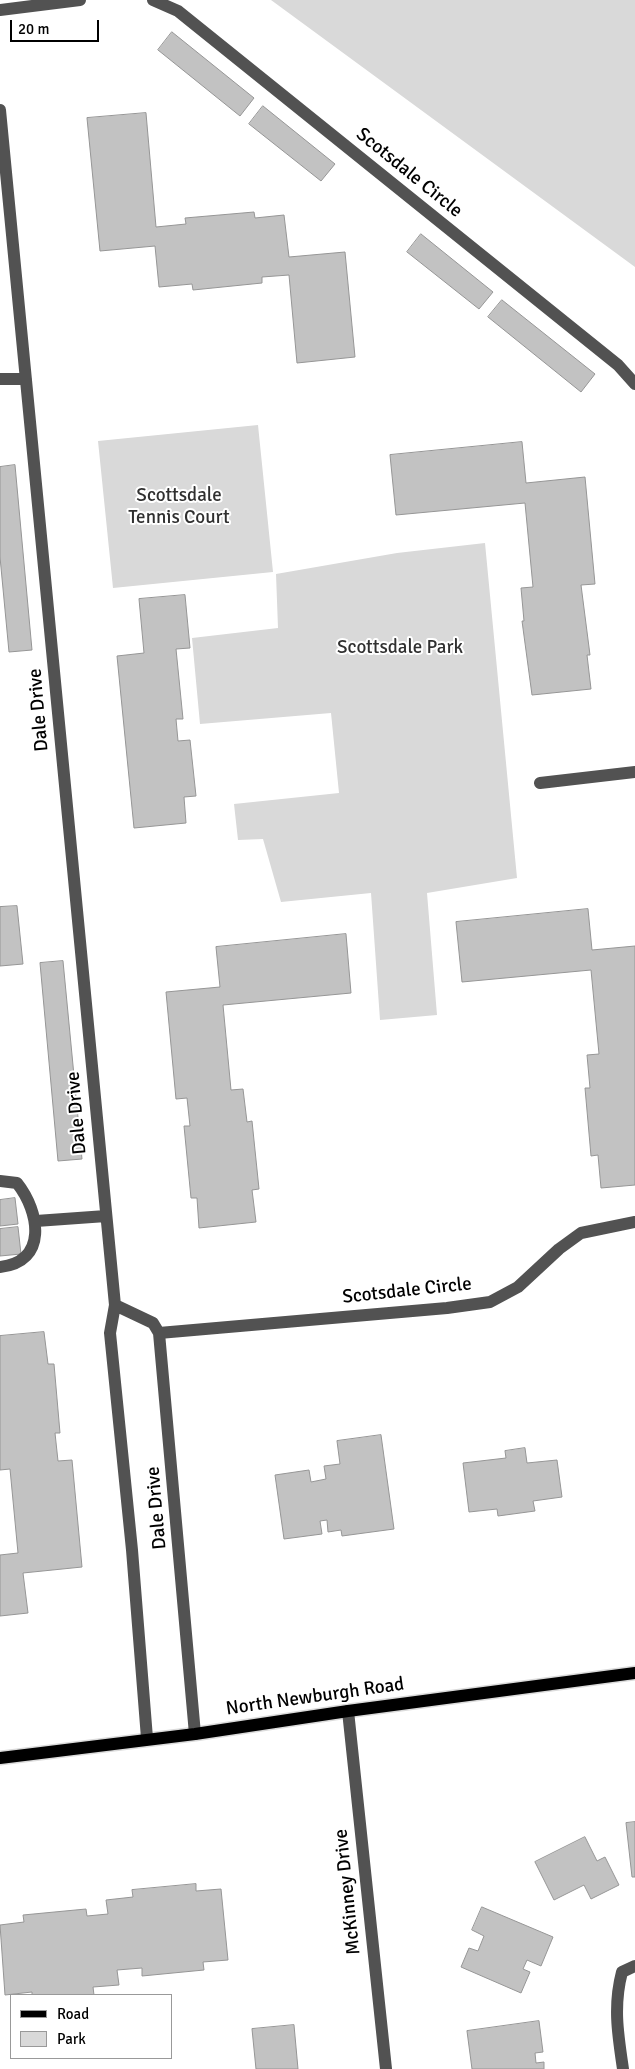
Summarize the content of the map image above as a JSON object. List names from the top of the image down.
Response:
{
  "streets": {
    "main road": ["North Newburgh Road"],
    "street": ["Scotsdale Circle", "Dale Drive", "McKinney Drive"]
  },
  "crossings": [
    ["Scotsdale Circle", "Dale Drive"],
    ["Dale Drive", "North Newburgh Road"],
    ["North Newburgh Road", "McKinney Drive"]
  ],
  "parks": ["Scottsdale Tennis Court", "Scottsdale Park"],
  "legend": ["Road", "Park"],
  "scale_bar": "20 m"
}
